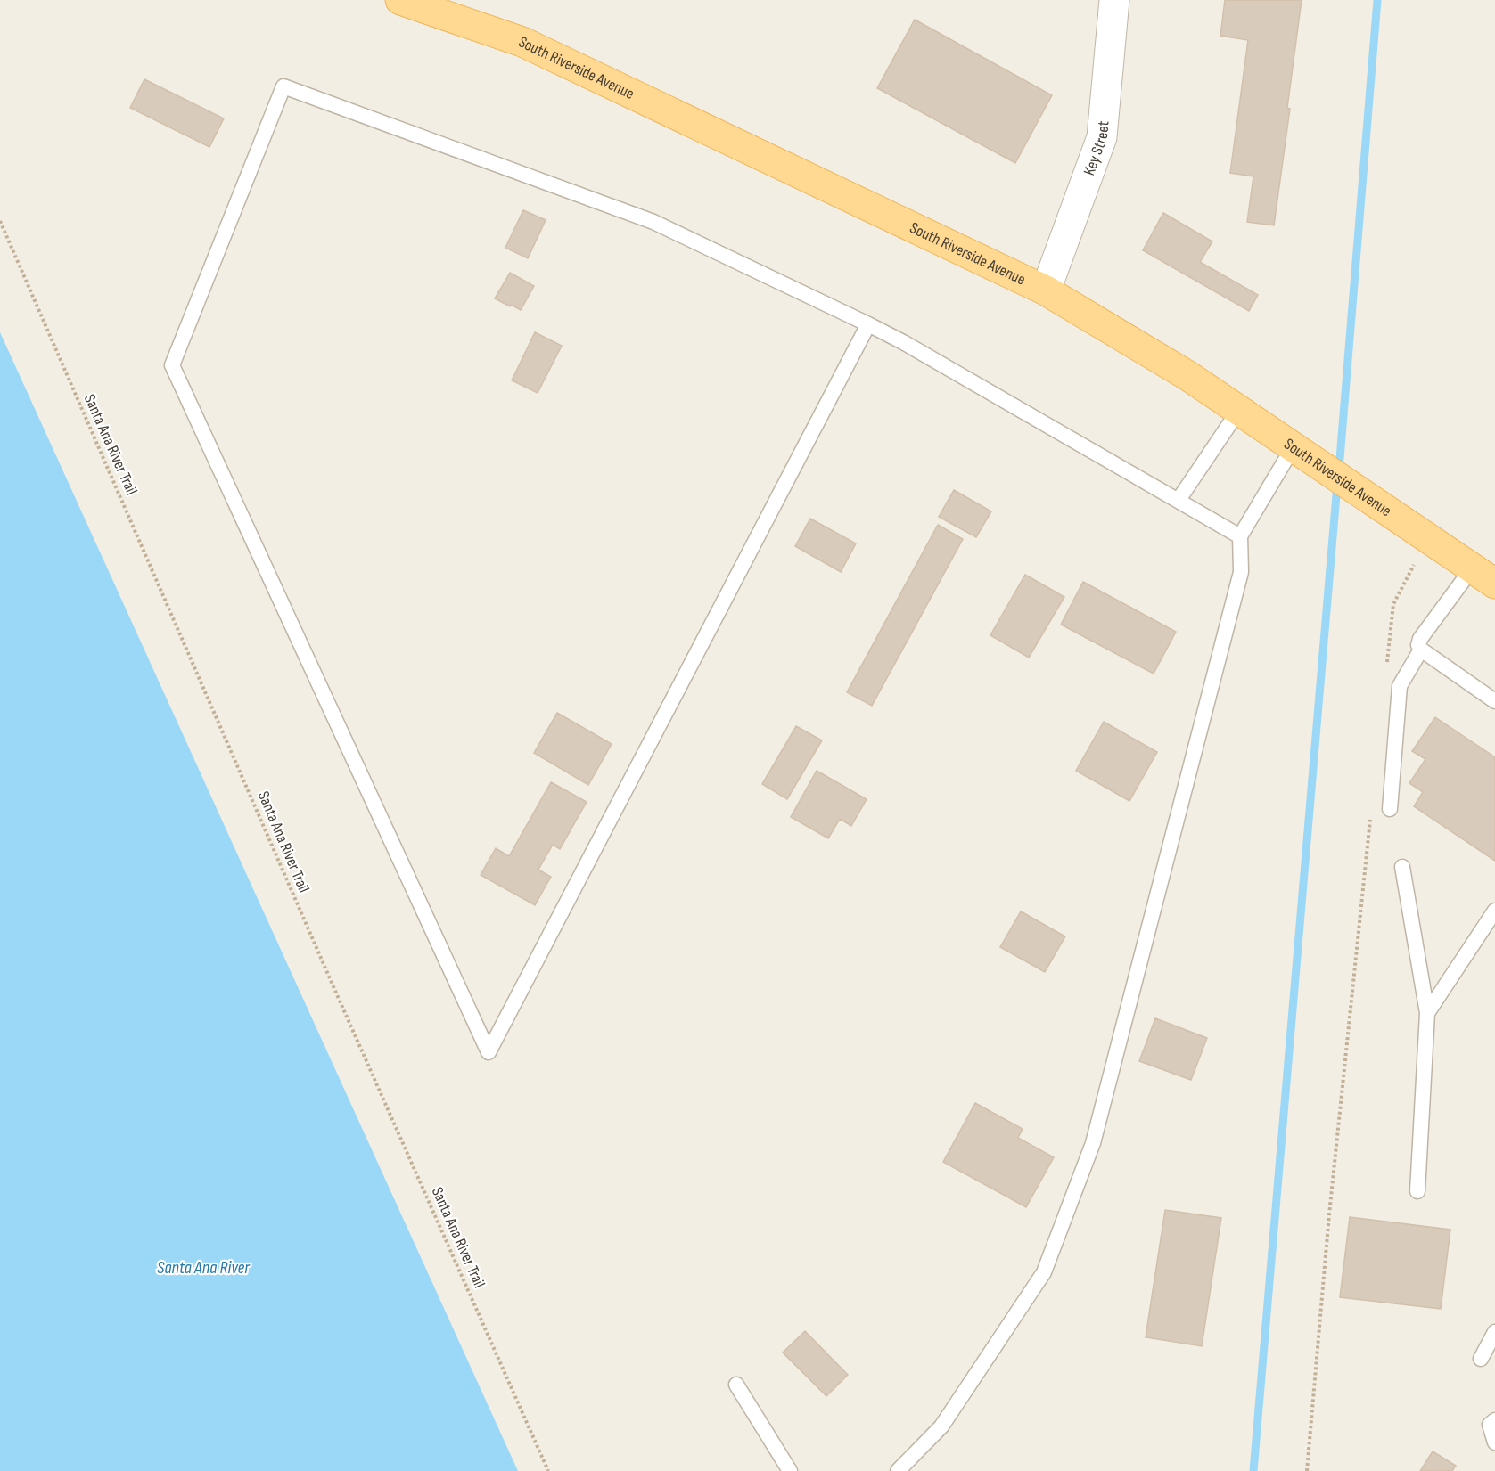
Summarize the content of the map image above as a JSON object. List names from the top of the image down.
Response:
{
  "streets": {
    "main road": ["South Riverside Avenue"],
    "street": ["Key Street"],
    "path": ["Santa Ana River Trail"]
  },
  "crossings": [
    ["South Riverside Avenue", "Key Street"]
  ],
  "water": ["Santa Ana River"]
}
